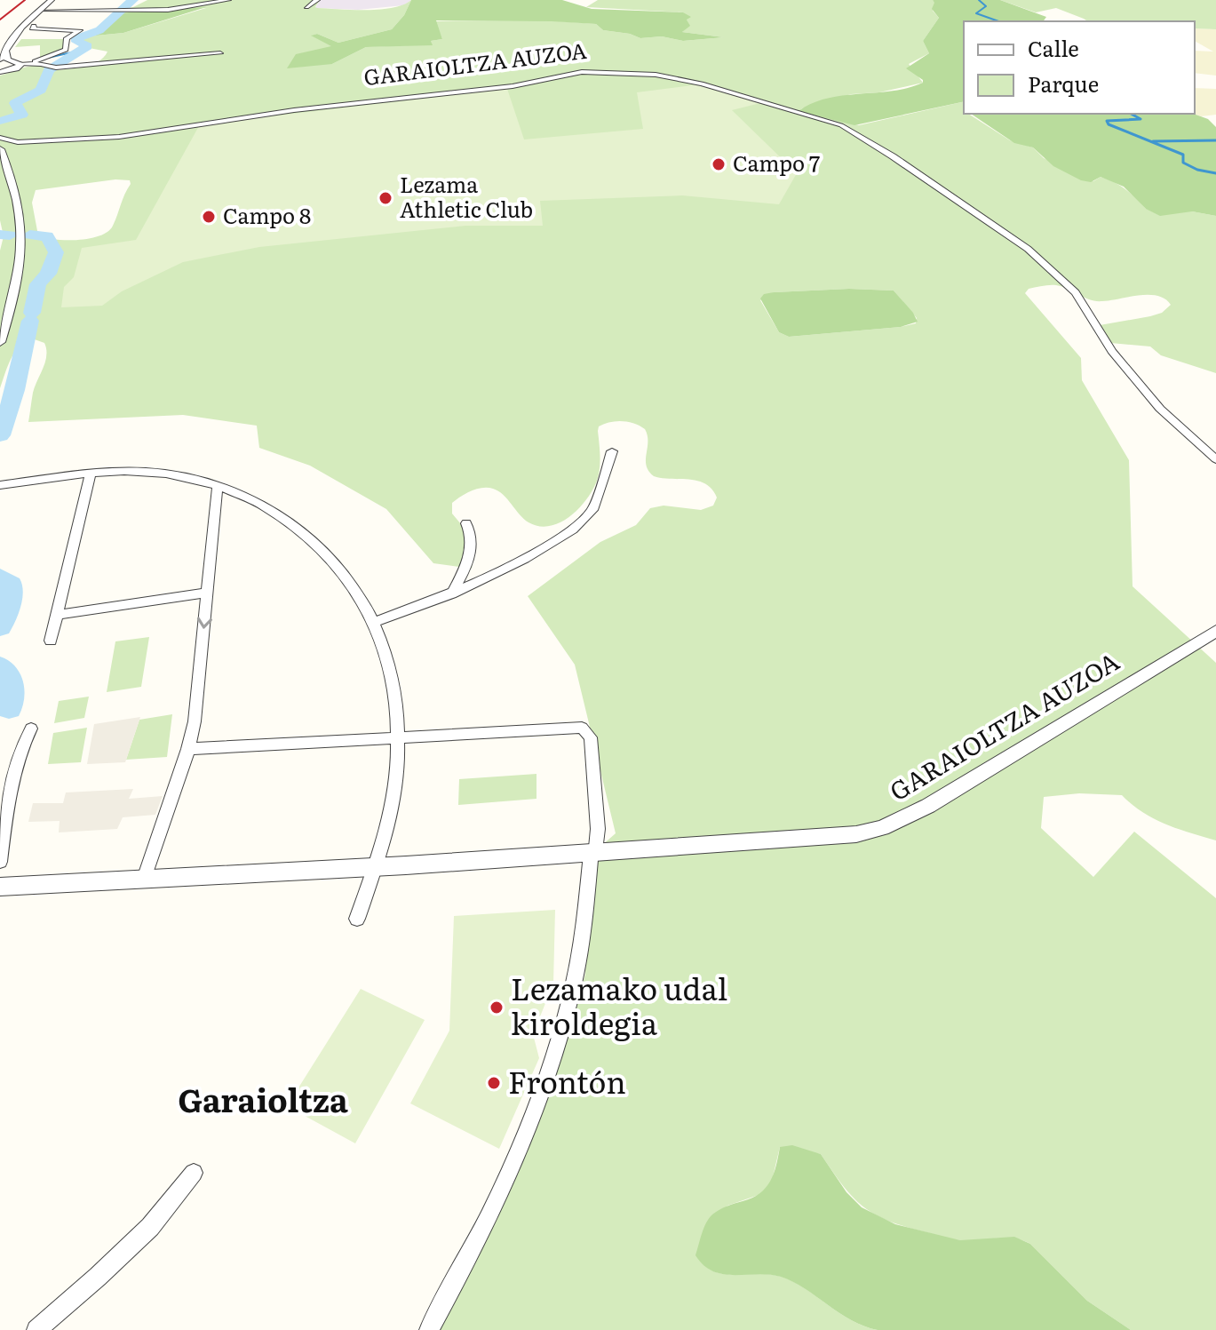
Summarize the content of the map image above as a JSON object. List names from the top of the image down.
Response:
{
  "streets": {
    "street": ["GARAIOLTZA AUZOA"]
  },
  "districts": ["Garaioltza"],
  "places": [
    "Campo 7",
    "Lezama Athletic Club",
    "Campo 8",
    "Lezamako udal kiroldegia",
    "Frontón"
  ],
  "legend": ["Calle", "Parque"]
}
